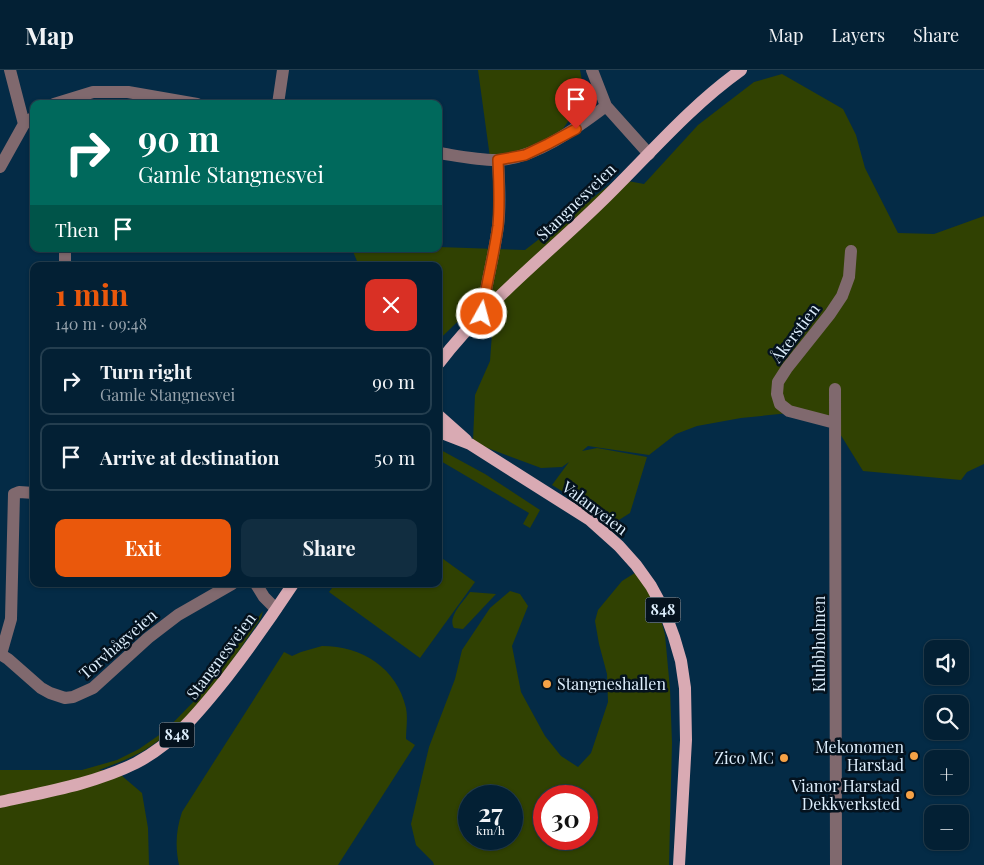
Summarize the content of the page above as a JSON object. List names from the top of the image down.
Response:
{
  "streets": {
    "main road": ["Stangnesveien", "Valanveien", "848"],
    "street": ["Åkerstien", "Torvhågveien", "Klubbholmen"]
  },
  "crossings": [
    ["Åkerstien", "Klubbholmen"]
  ],
  "places": [
    "Stangneshallen",
    "Mekonomen Harstad",
    "Zico MC",
    "Vianor Harstad Dekkverksted"
  ],
  "page": {
    "header": "Map",
    "nav": ["Map", "Layers", "Share"],
    "turn": ["90 m", "Gamle Stangnesvei"],
    "then": "Then",
    "heading": ["1 min", "140 m · 09:48"],
    "list": [
      {
        "name": "Turn right",
        "note": "Gamle Stangnesvei",
        "value": "90 m"
      },
      {
        "name": "Arrive at destination",
        "value": "50 m"
      }
    ],
    "buttons": ["Exit", "Share"],
    "map_buttons": ["+", "−"],
    "speed": "27 km/h",
    "limit": "30"
  }
}
